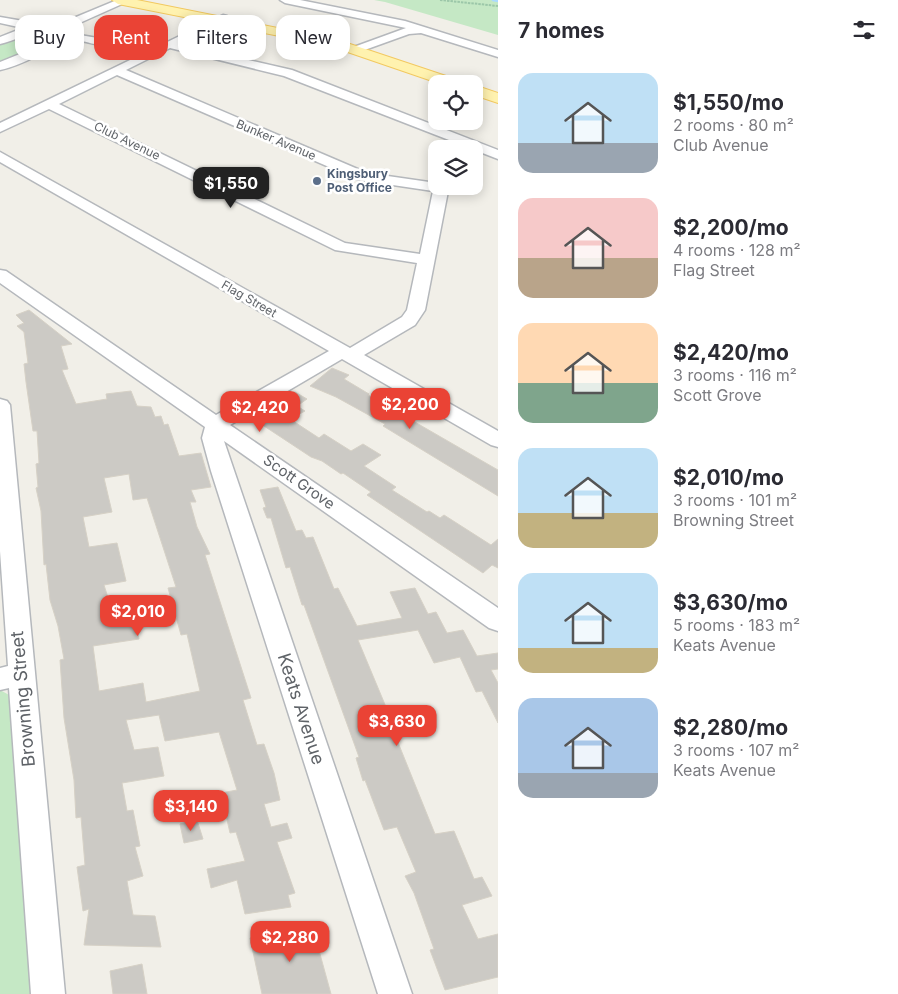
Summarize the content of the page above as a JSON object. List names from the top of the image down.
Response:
{
  "streets": {
    "street": [
      "Bunker Avenue",
      "Club Avenue",
      "Flag Street",
      "Scott Grove",
      "Browning Street",
      "Keats Avenue"
    ]
  },
  "crossings": [
    ["Scott Grove", "Keats Avenue"]
  ],
  "places": ["Kingsbury Post Office"],
  "page": {
    "heading": "7 homes",
    "chip": [
      "Buy",
      "Rent",
      "Filters",
      "New"
    ],
    "list": [
      {
        "name": "$1,550/mo",
        "note": "2 rooms · 80 m² · Club Avenue"
      },
      {
        "name": "$2,200/mo",
        "note": "4 rooms · 128 m² · Flag Street"
      },
      {
        "name": "$2,420/mo",
        "note": "3 rooms · 116 m² · Scott Grove"
      },
      {
        "name": "$2,010/mo",
        "note": "3 rooms · 101 m² · Browning Street"
      },
      {
        "name": "$3,630/mo",
        "note": "5 rooms · 183 m² · Keats Avenue"
      },
      {
        "name": "$2,280/mo",
        "note": "3 rooms · 107 m² · Keats Avenue"
      }
    ],
    "price": [
      "$1,550",
      "$2,200",
      "$2,420",
      "$2,010",
      "$3,630",
      "$3,140",
      "$2,280"
    ]
  }
}
